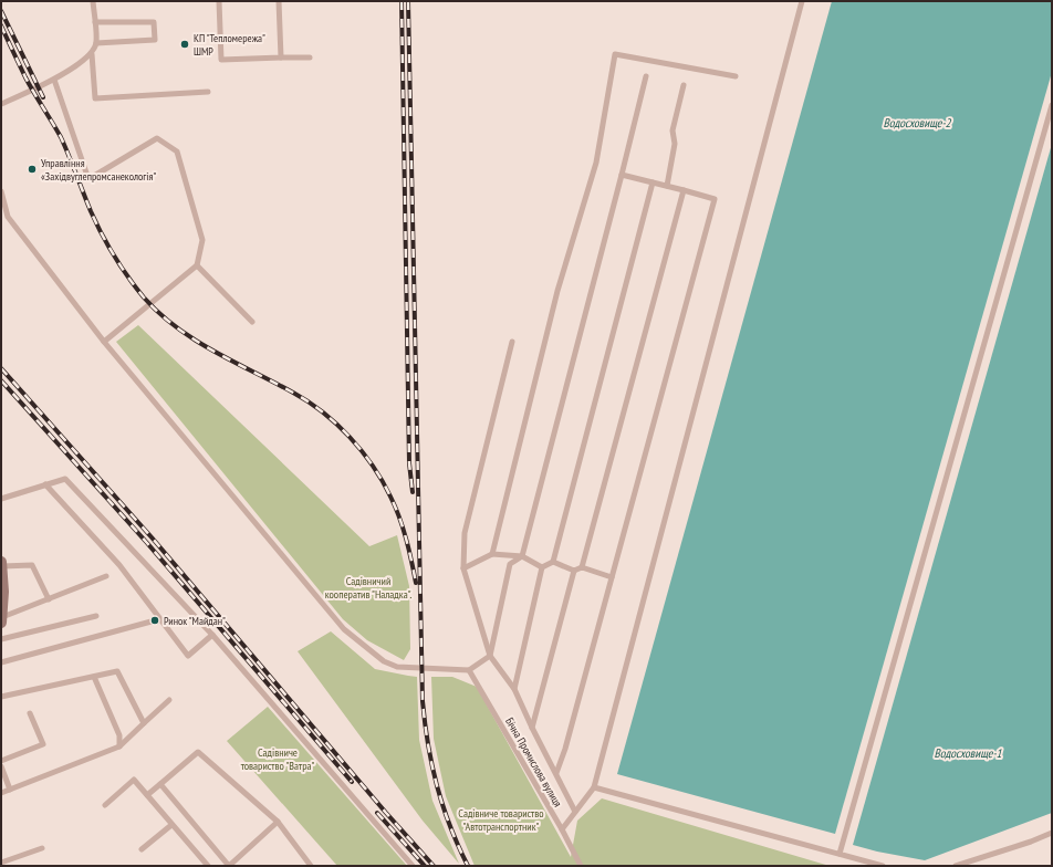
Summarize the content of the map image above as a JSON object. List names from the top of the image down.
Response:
{
  "streets": {
    "lane": ["Бічна Промислова вулиця"]
  },
  "water": ["Водосховище-2", "Водосховище-1"],
  "parks": ["Садівничий кооператив \"Наладка\".", "Садівниче товариство \"Ватра\"", "Садівниче товариство \"Автотранспортник\""],
  "places": ["КП \"Тепломережа\" ШМР", "Управління «Західвуглепромсанекологія\"", "Ринок \"Майдан\""]
}
